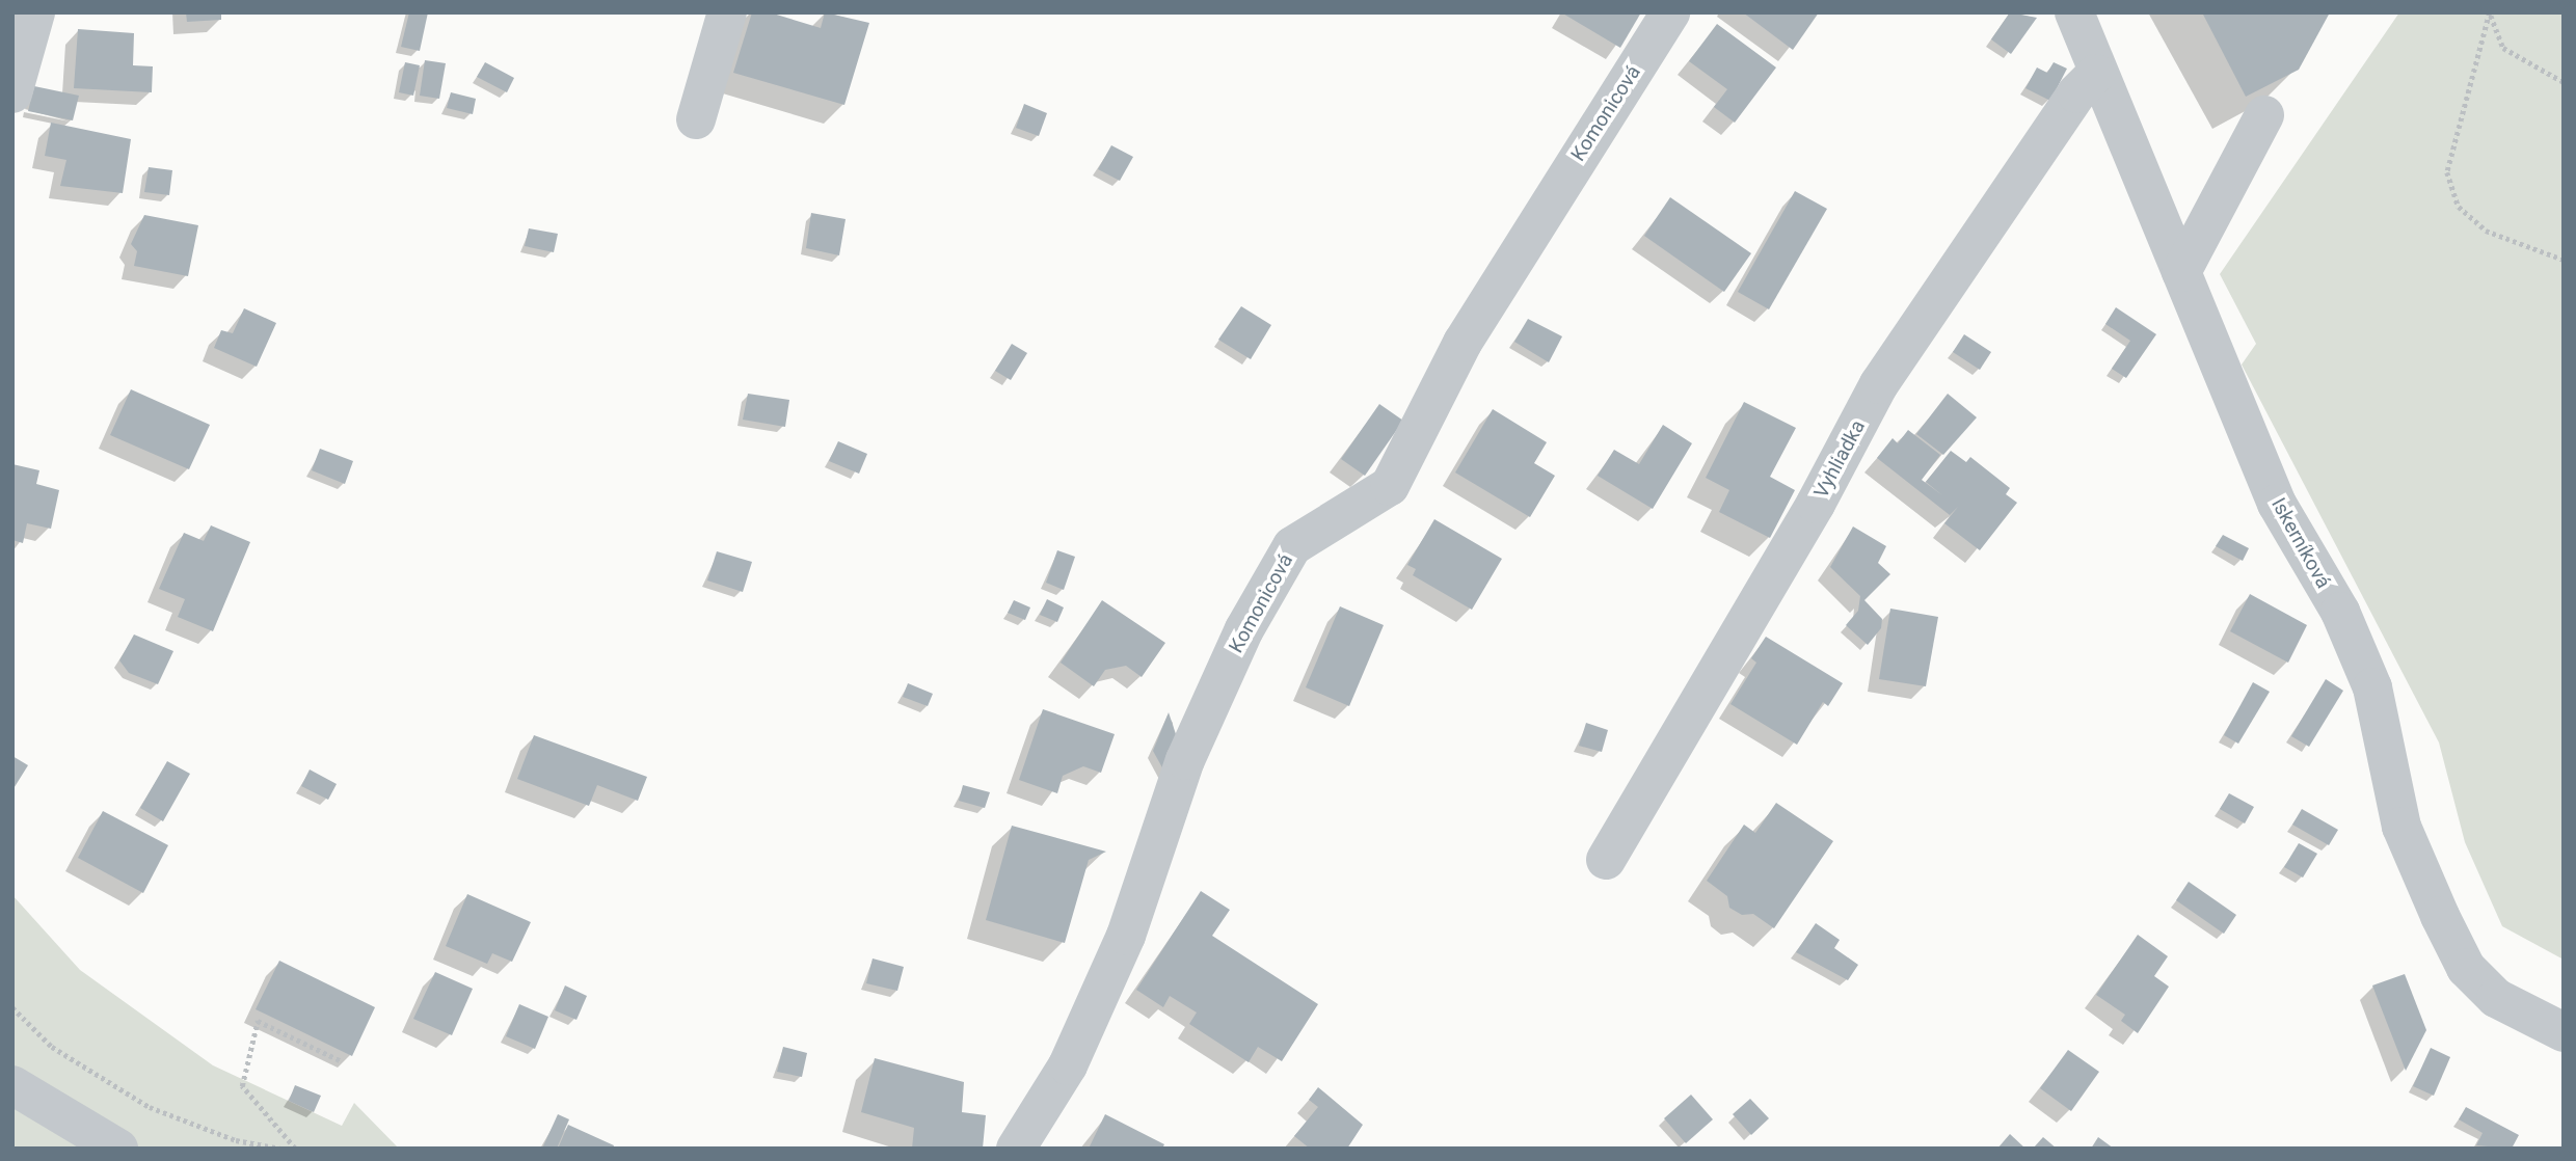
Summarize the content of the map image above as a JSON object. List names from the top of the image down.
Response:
{
  "streets": {
    "street": ["Komonicová", "Vyhliadka", "Iskerníková"]
  },
  "crossings": [
    ["Vyhliadka", "Iskerníková"]
  ]
}
